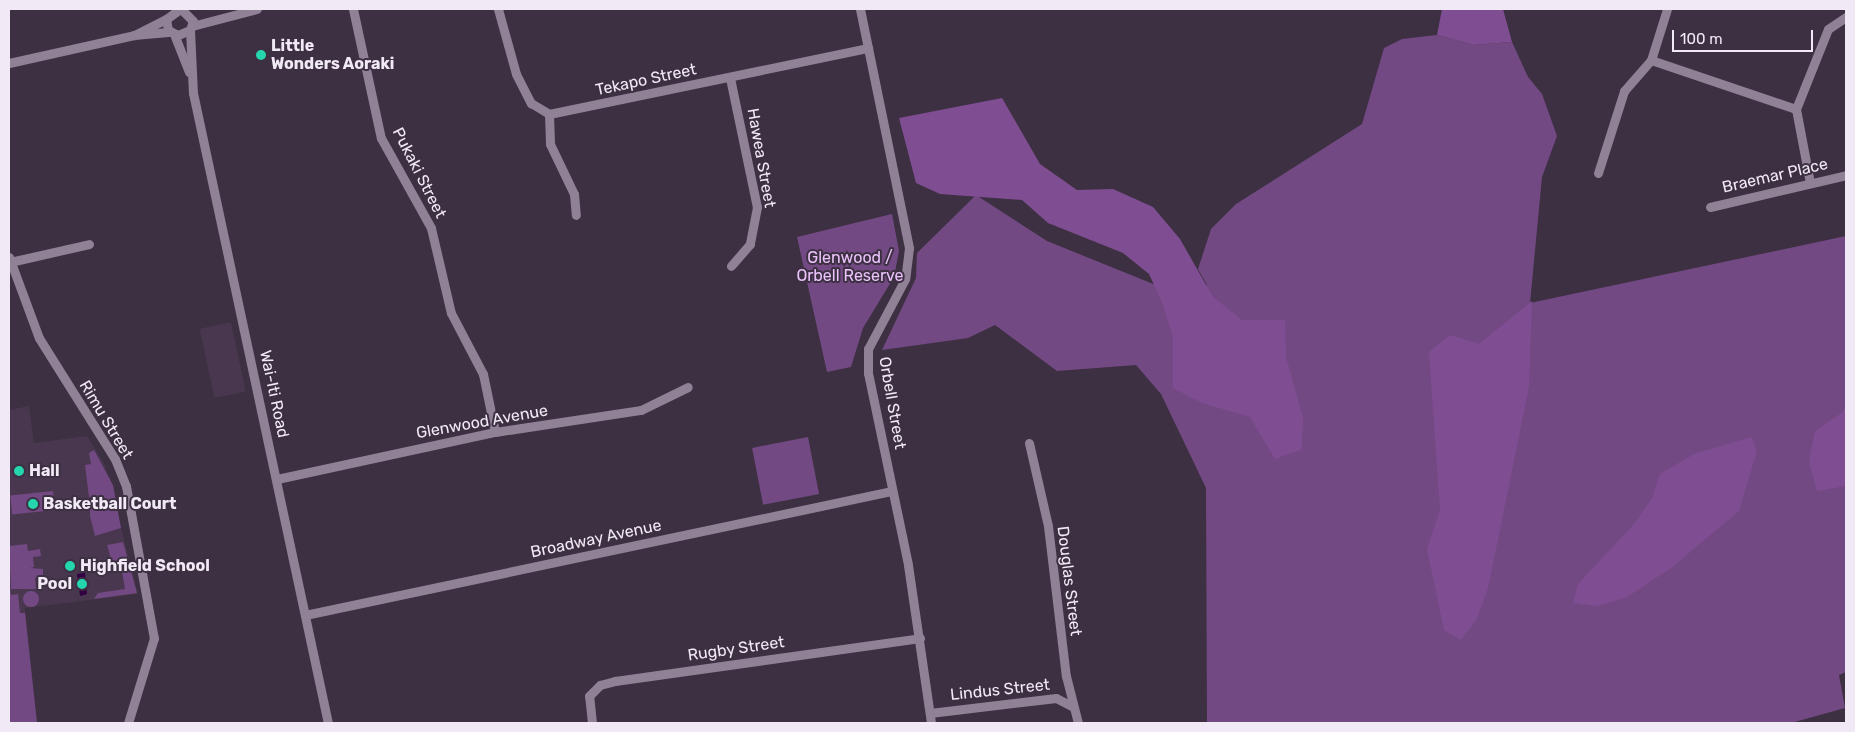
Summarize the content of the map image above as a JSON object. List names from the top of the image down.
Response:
{
  "streets": {
    "street": [
      "Tekapo Street",
      "Hawea Street",
      "Pukaki Street",
      "Braemar Place",
      "Wai-Iti Road",
      "Orbell Street",
      "Rimu Street",
      "Glenwood Avenue",
      "Broadway Avenue",
      "Douglas Street",
      "Rugby Street",
      "Lindus Street"
    ]
  },
  "crossings": [
    ["Tekapo Street", "Hawea Street"],
    ["Tekapo Street", "Orbell Street"],
    ["Pukaki Street", "Glenwood Avenue"],
    ["Wai-Iti Road", "Glenwood Avenue"],
    ["Wai-Iti Road", "Broadway Avenue"],
    ["Orbell Street", "Broadway Avenue"],
    ["Orbell Street", "Rugby Street"],
    ["Orbell Street", "Lindus Street"],
    ["Douglas Street", "Lindus Street"]
  ],
  "parks": ["Glenwood / Orbell Reserve"],
  "places": [
    "Little Wonders Aoraki",
    "Hall",
    "Basketball Court",
    "Highfield School",
    "Pool"
  ],
  "scale_bar": "100 m"
}
